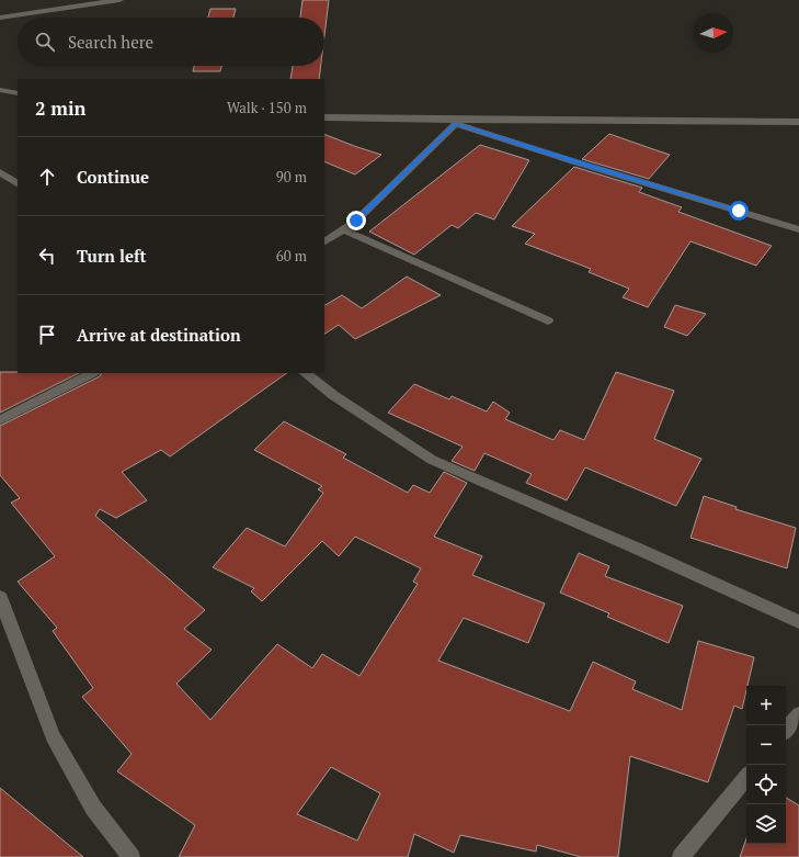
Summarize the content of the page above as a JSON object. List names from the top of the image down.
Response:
{
  "north": "right",
  "page": {
    "search": "Search here",
    "heading": ["2 min", "Walk · 150 m"],
    "list": [
      ["Continue", "90 m"],
      ["Turn left", "60 m"],
      "Arrive at destination"
    ],
    "map_buttons": ["+", "−"]
  }
}
